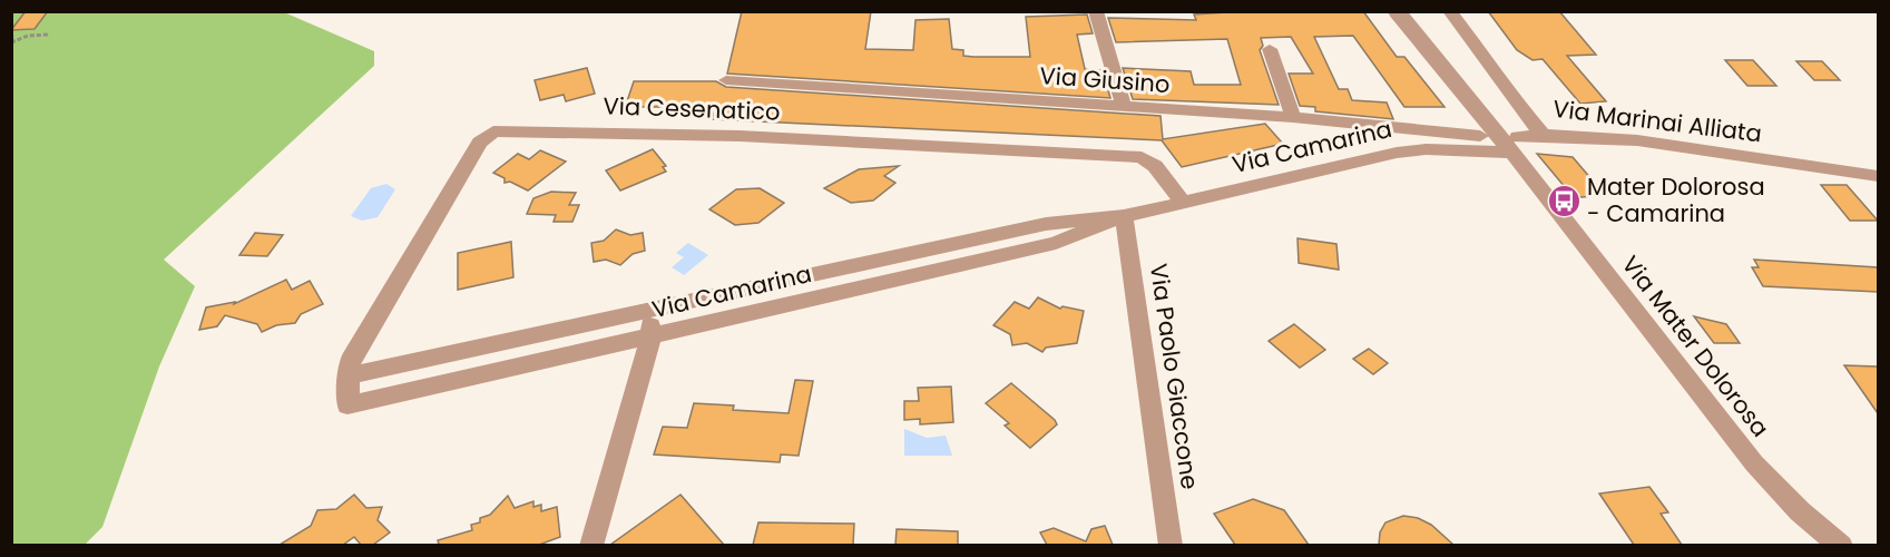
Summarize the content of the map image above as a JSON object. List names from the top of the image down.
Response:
{
  "streets": {
    "street": [
      "Via Giusino",
      "Via Cesenatico",
      "Via Marinai Alliata",
      "Via Camarina",
      "Via Mater Dolorosa",
      "Via Paolo Giaccone"
    ]
  },
  "crossings": [
    ["Via Cesenatico", "Via Camarina"],
    ["Via Camarina", "Via Mater Dolorosa"],
    ["Via Camarina", "Via Paolo Giaccone"]
  ],
  "places": {
    "bus stop": ["Mater Dolorosa - Camarina"]
  }
}
